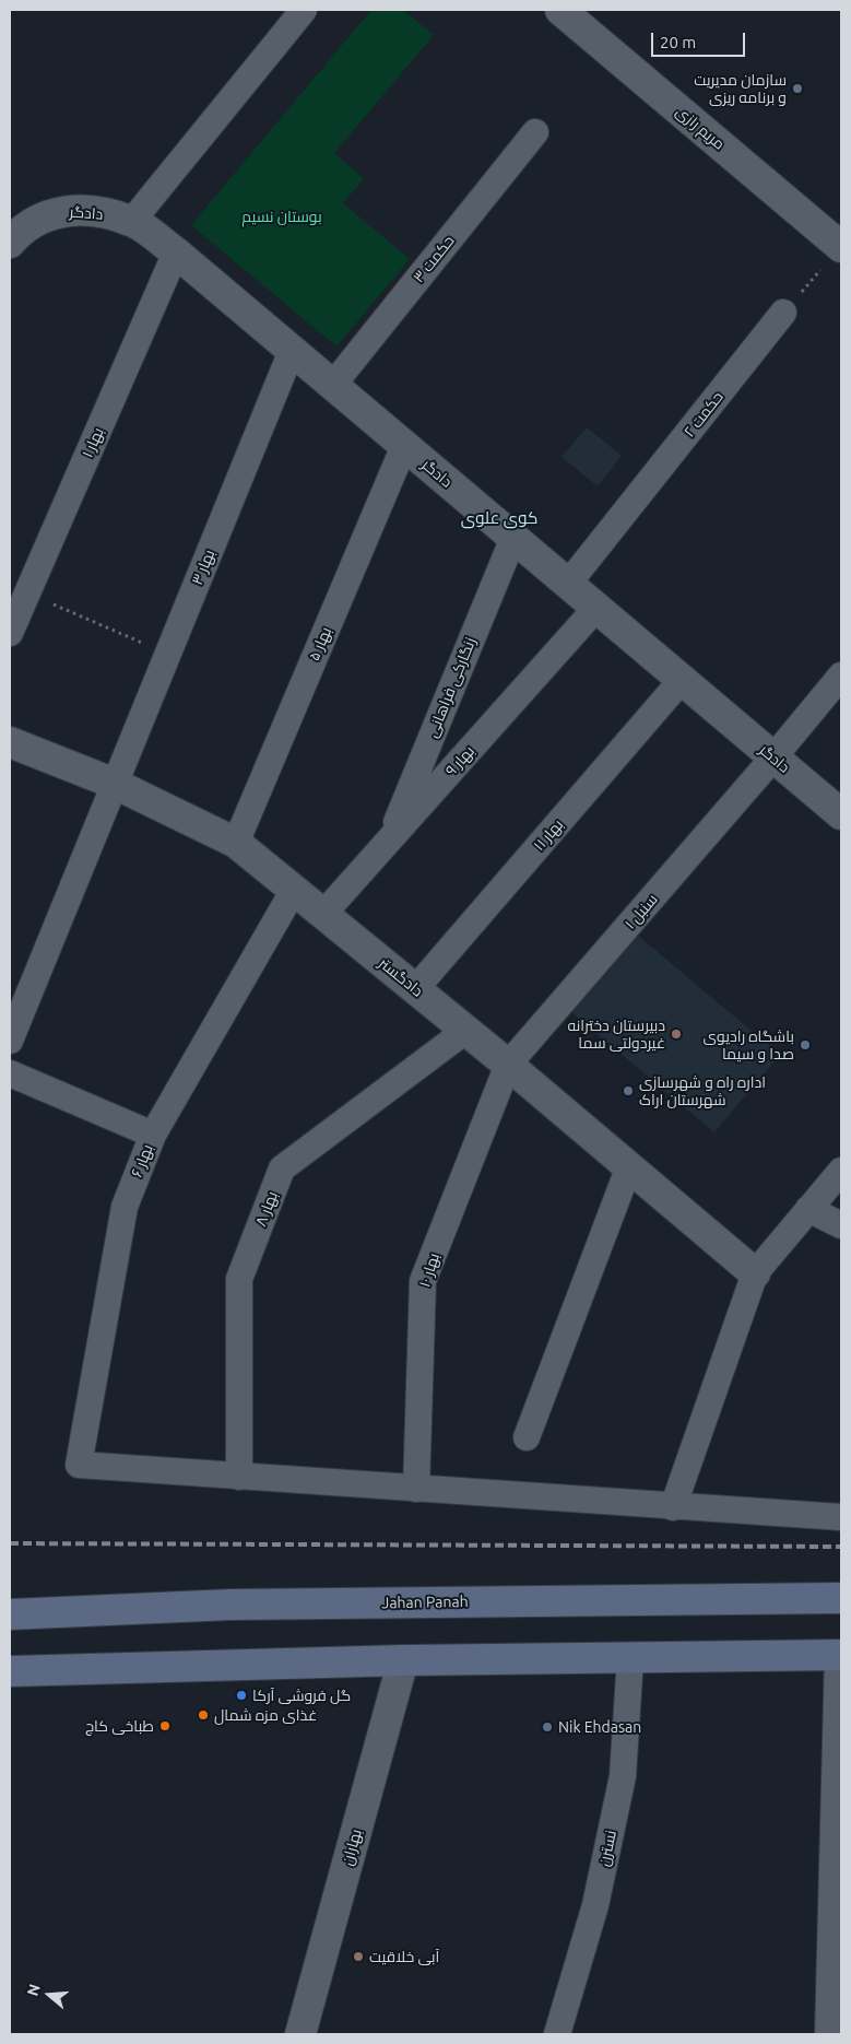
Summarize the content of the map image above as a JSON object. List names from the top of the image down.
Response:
{
  "streets": {
    "main road": ["Jahan Panah"],
    "street": [
      "مریم رازی",
      "دادگر",
      "حکمت ۳",
      "حکمت ۲",
      "بهار ۱",
      "بهار ۳",
      "بهار ۵",
      "زنگارکی فراهانی",
      "بهار ۹",
      "بهار ۱۱",
      "سنبل ۱",
      "دادگستر",
      "بهار ۶",
      "بهار ۸",
      "بهار ۱۰",
      "بهاران",
      "نسترن"
    ]
  },
  "crossings": [
    ["دادگر", "حکمت ۳"],
    ["دادگر", "حکمت ۲"],
    ["دادگر", "بهار ۱"],
    ["دادگر", "بهار ۳"],
    ["دادگر", "بهار ۵"],
    ["دادگر", "زنگارکی فراهانی"],
    ["دادگر", "بهار ۹"],
    ["دادگر", "بهار ۱۱"],
    ["دادگر", "سنبل ۱"],
    ["بهار ۳", "دادگستر"],
    ["بهار ۵", "دادگستر"],
    ["زنگارکی فراهانی", "بهار ۹"],
    ["بهار ۹", "دادگستر"],
    ["بهار ۱۱", "دادگستر"],
    ["سنبل ۱", "دادگستر"],
    ["سنبل ۱", "بهار ۱۰"],
    ["دادگستر", "بهار ۶"],
    ["دادگستر", "بهار ۸"],
    ["دادگستر", "بهار ۱۰"],
    ["بهار ۶", "بهار ۸"]
  ],
  "districts": ["کوی علوی"],
  "parks": ["بوستان نسیم"],
  "places": [
    "سازمان مدیریت و برنامه ریزی",
    "دبیرستان دخترانه غیردولتی سما",
    "باشگاه رادیوی صدا و سیما",
    "اداره راه و شهرسازی شهرستان اراک",
    "گل فروشی آرکا",
    "غذای مزه شمال",
    "طباخی کاج",
    "Nik Ehdasan",
    "آبی خلاقیت"
  ],
  "scale_bar": "20 m",
  "north": "left"
}
